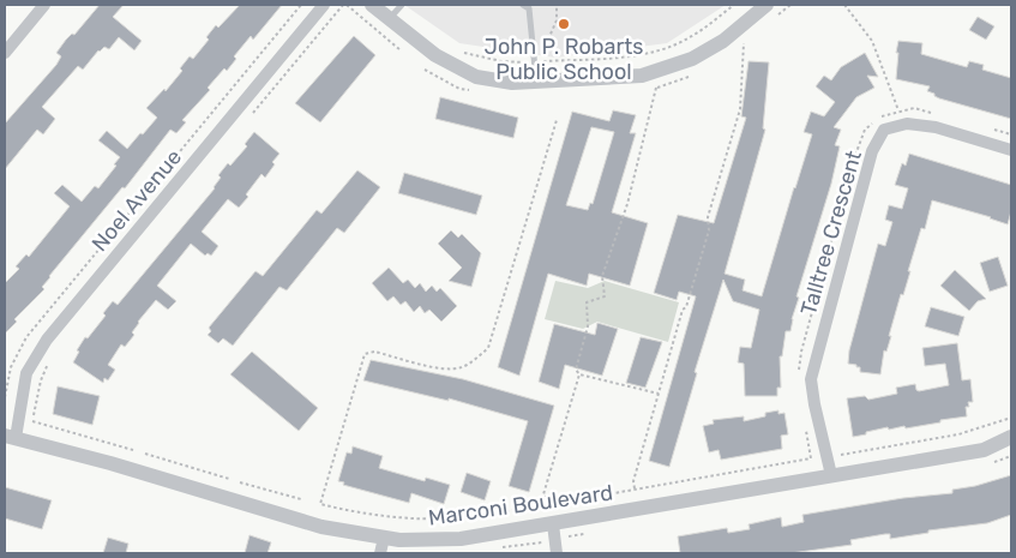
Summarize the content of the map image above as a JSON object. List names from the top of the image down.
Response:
{
  "streets": {
    "street": ["Noel Avenue", "Talltree Crescent", "Marconi Boulevard"]
  },
  "crossings": [
    ["Noel Avenue", "Marconi Boulevard"],
    ["Talltree Crescent", "Marconi Boulevard"]
  ],
  "places": ["John P. Robarts Public School"]
}
